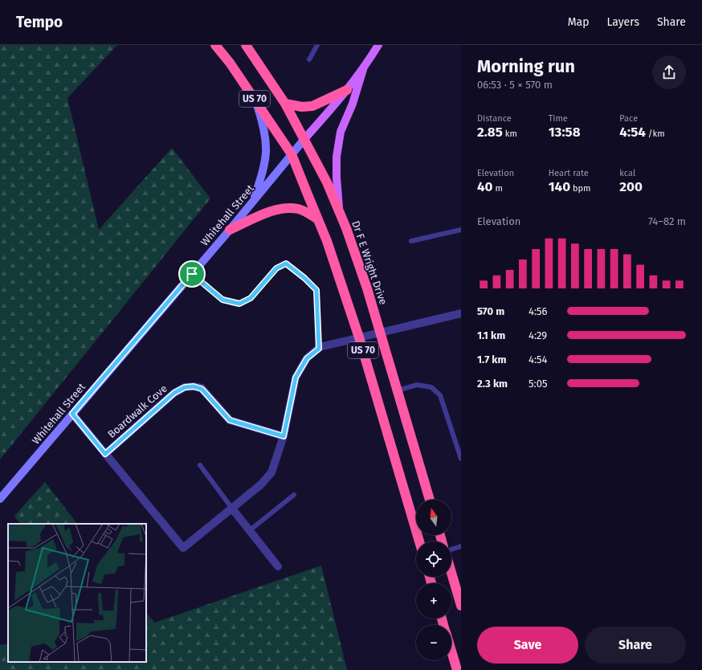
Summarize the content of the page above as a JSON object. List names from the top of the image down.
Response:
{
  "streets": {
    "highway": ["US 70", "Dr F E Wright Drive"],
    "main road": ["Whitehall Street"],
    "street": ["Boardwalk Cove"]
  },
  "crossings": [
    ["US 70", "Whitehall Street"],
    ["US 70", "Boardwalk Cove"],
    ["Whitehall Street", "Dr F E Wright Drive"],
    ["Whitehall Street", "Boardwalk Cove"],
    ["Dr F E Wright Drive", "Boardwalk Cove"]
  ],
  "north": "top",
  "page": {
    "header": "Tempo",
    "nav": ["Map", "Layers", "Share"],
    "heading": ["Morning run", "06:53 · 5 × 570 m"],
    "stats": [
      ["Distance", "2.85 km"],
      ["Time", "13:58"],
      ["Pace", "4:54 /km"],
      ["Elevation", "40 m"],
      ["Heart rate", "140 bpm"],
      ["kcal", "200"]
    ],
    "chart": ["Elevation", "74–82 m"],
    "list": [
      {
        "name": "570 m",
        "note": "4:56"
      },
      {
        "name": "1.1 km",
        "note": "4:29"
      },
      {
        "name": "1.7 km",
        "note": "4:54"
      },
      {
        "name": "2.3 km",
        "note": "5:05"
      }
    ],
    "map_buttons": ["+", "−"],
    "buttons": ["Save", "Share"]
  }
}
